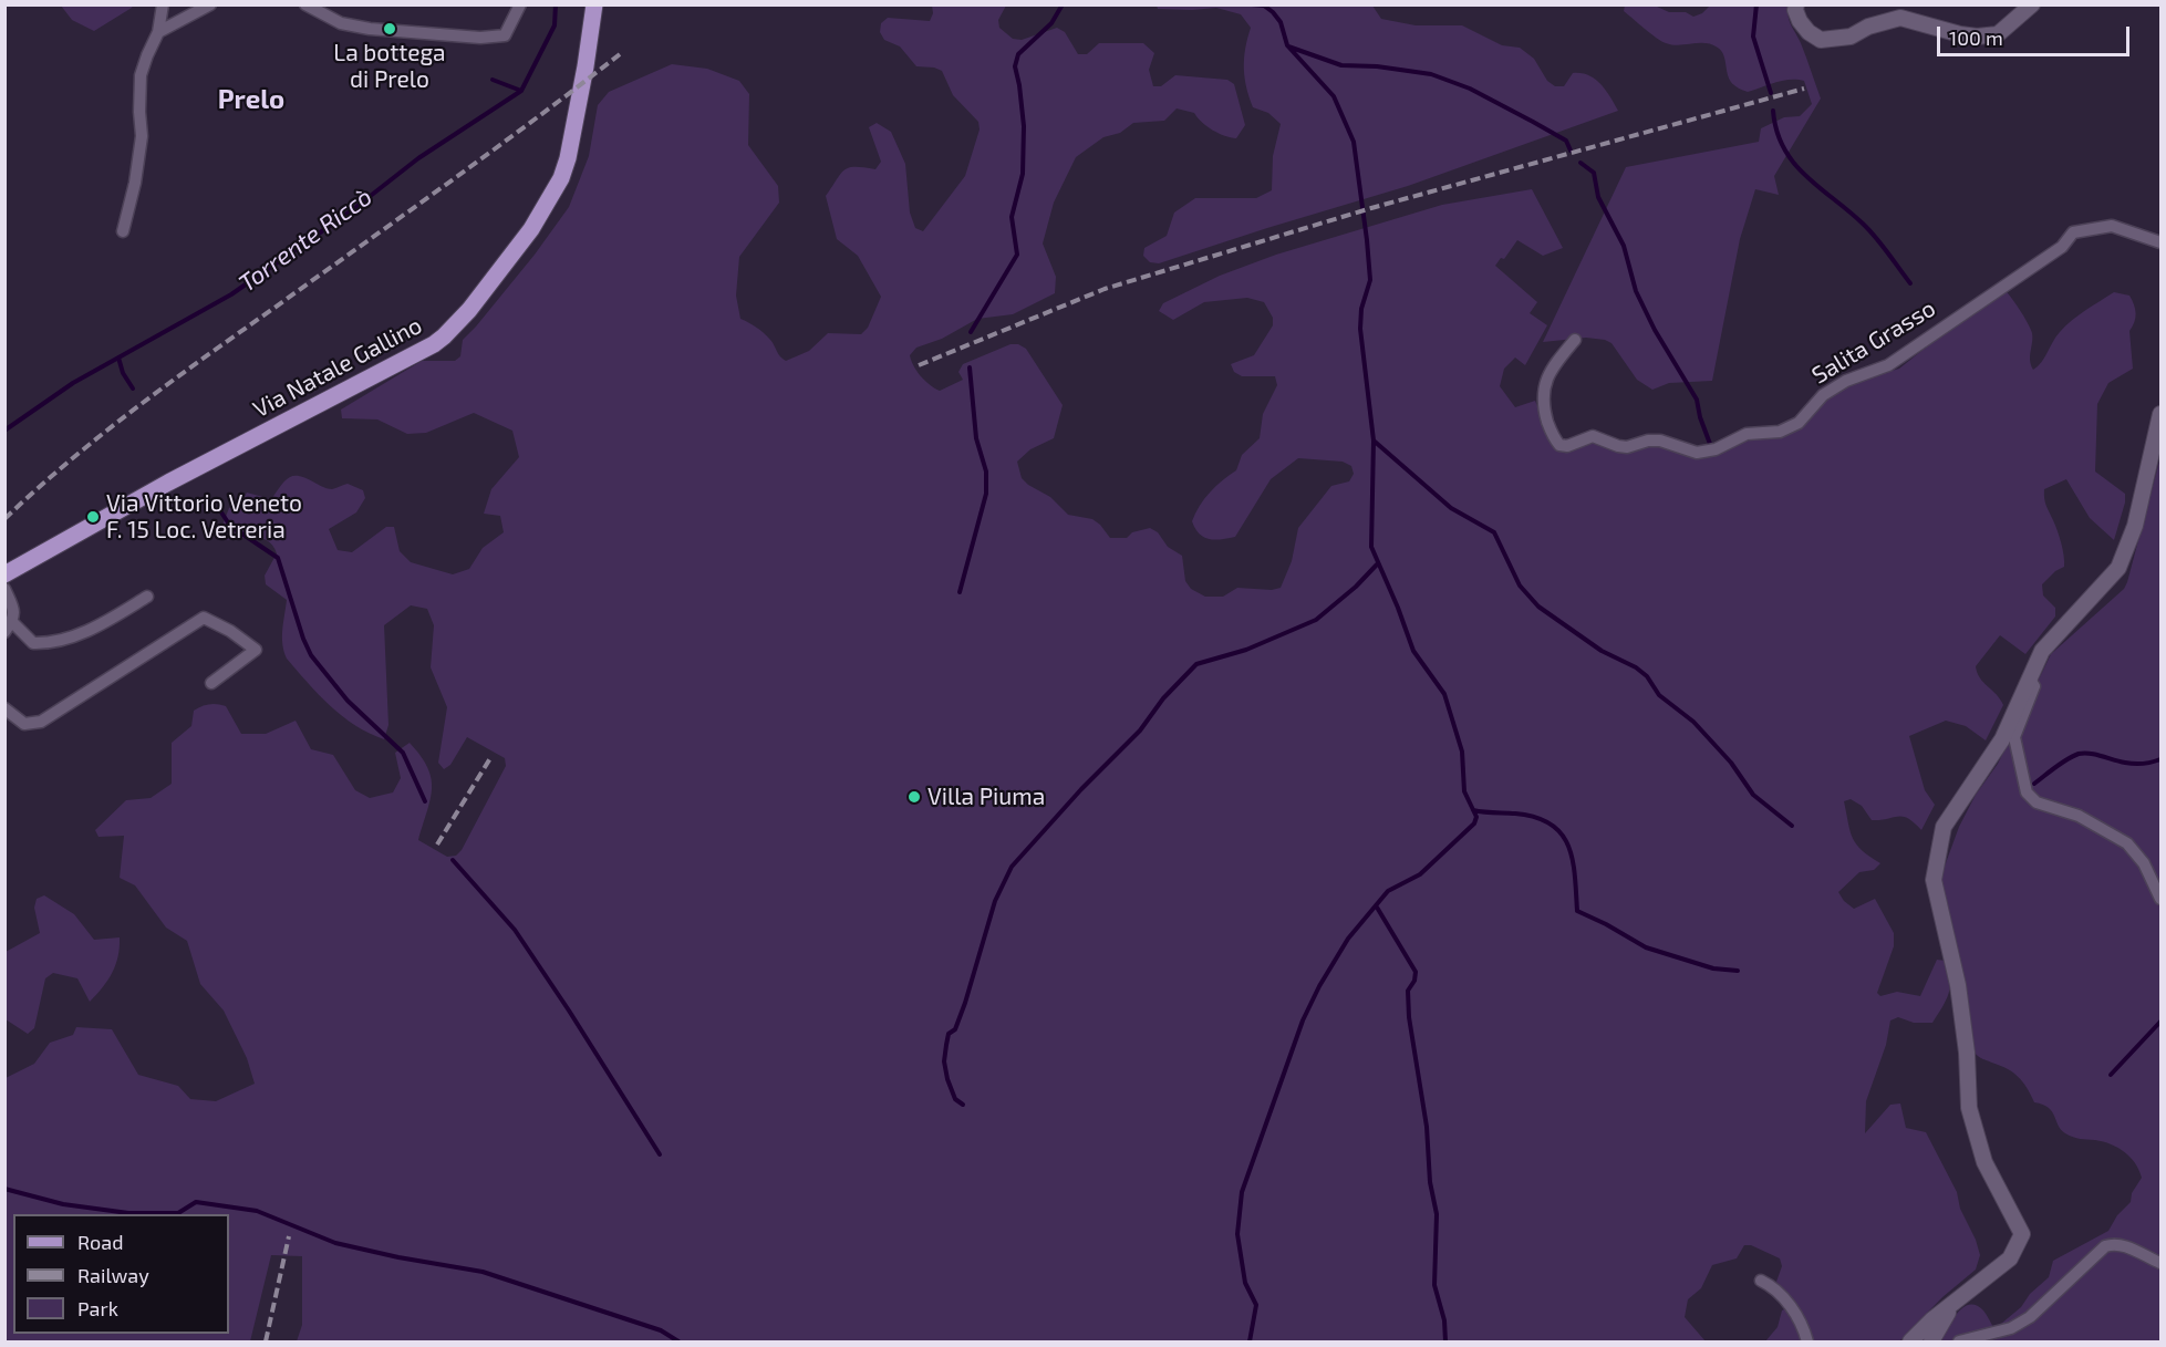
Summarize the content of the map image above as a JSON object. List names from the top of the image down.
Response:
{
  "streets": {
    "main road": ["Via Natale Gallino"],
    "street": ["Salita Grasso"]
  },
  "districts": ["Prelo"],
  "water": ["Torrente Riccò"],
  "places": ["La bottega di Prelo", "Via Vittorio Veneto F. 15 Loc. Vetreria", "Villa Piuma"],
  "legend": ["Road", "Railway", "Park"],
  "scale_bar": "100 m"
}
